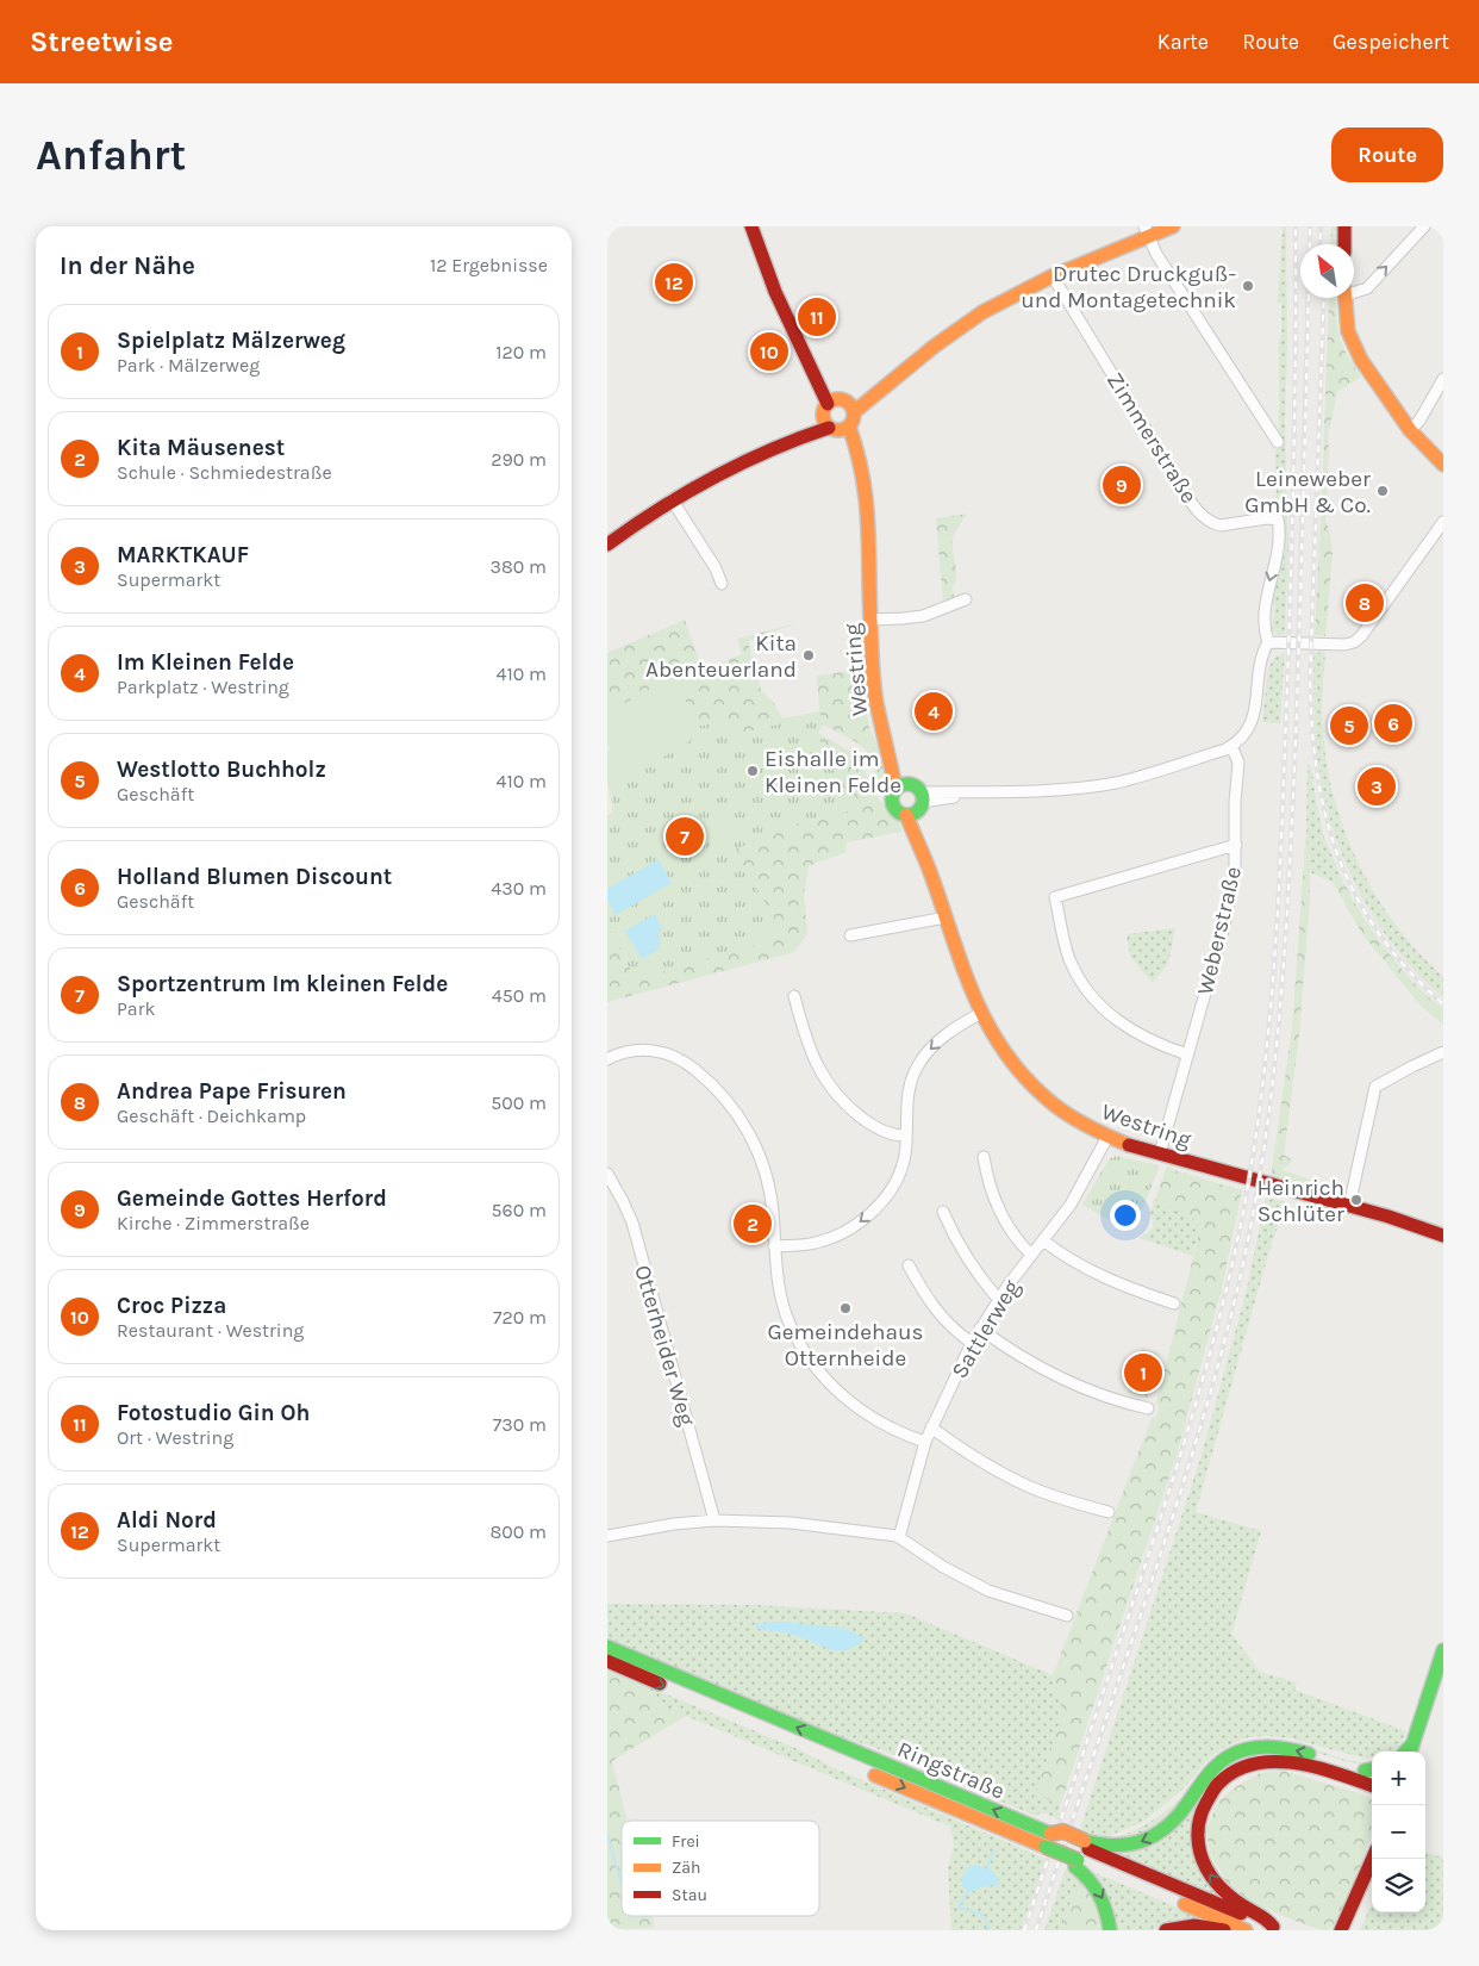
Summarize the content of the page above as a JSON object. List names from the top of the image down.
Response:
{
  "streets": {
    "main road": ["Westring", "Ringstraße"],
    "street": [
      "Zimmerstraße",
      "Weberstraße",
      "Sattlerweg",
      "Otterheider Weg"
    ]
  },
  "crossings": [
    ["Westring", "Weberstraße"],
    ["Westring", "Sattlerweg"]
  ],
  "one_way": ["Zimmerstraße"],
  "places": [
    "Drutec Druckguß- und Montagetechnik",
    "Leineweber GmbH & Co.",
    "Kita Abenteuerland",
    "Eishalle im Kleinen Felde",
    "Heinrich Schlüter",
    "Gemeindehaus Otternheide"
  ],
  "legend": ["Frei", "Zäh", "Stau"],
  "north": "top left",
  "page": {
    "header": "Streetwise",
    "nav": ["Karte", "Route", "Gespeichert"],
    "buttons": "Route",
    "title": "Anfahrt",
    "heading": ["In der Nähe", "12 Ergebnisse"],
    "pins": [
      "12",
      "11",
      "10",
      "9",
      "8",
      "4",
      "6",
      "5",
      "3",
      "7",
      "2",
      "1"
    ],
    "list": [
      {
        "mark": "1",
        "name": "Spielplatz Mälzerweg",
        "note": "Park · Mälzerweg",
        "value": "120 m"
      },
      {
        "mark": "2",
        "name": "Kita Mäusenest",
        "note": "Schule · Schmiedestraße",
        "value": "290 m"
      },
      {
        "mark": "3",
        "name": "MARKTKAUF",
        "note": "Supermarkt",
        "value": "380 m"
      },
      {
        "mark": "4",
        "name": "Im Kleinen Felde",
        "note": "Parkplatz · Westring",
        "value": "410 m"
      },
      {
        "mark": "5",
        "name": "Westlotto Buchholz",
        "note": "Geschäft",
        "value": "410 m"
      },
      {
        "mark": "6",
        "name": "Holland Blumen Discount",
        "note": "Geschäft",
        "value": "430 m"
      },
      {
        "mark": "7",
        "name": "Sportzentrum Im kleinen Felde",
        "note": "Park",
        "value": "450 m"
      },
      {
        "mark": "8",
        "name": "Andrea Pape Frisuren",
        "note": "Geschäft · Deichkamp",
        "value": "500 m"
      },
      {
        "mark": "9",
        "name": "Gemeinde Gottes Herford",
        "note": "Kirche · Zimmerstraße",
        "value": "560 m"
      },
      {
        "mark": "10",
        "name": "Croc Pizza",
        "note": "Restaurant · Westring",
        "value": "720 m"
      },
      {
        "mark": "11",
        "name": "Fotostudio Gin Oh",
        "note": "Ort · Westring",
        "value": "730 m"
      },
      {
        "mark": "12",
        "name": "Aldi Nord",
        "note": "Supermarkt",
        "value": "800 m"
      }
    ],
    "map_buttons": ["+", "−"]
  }
}
